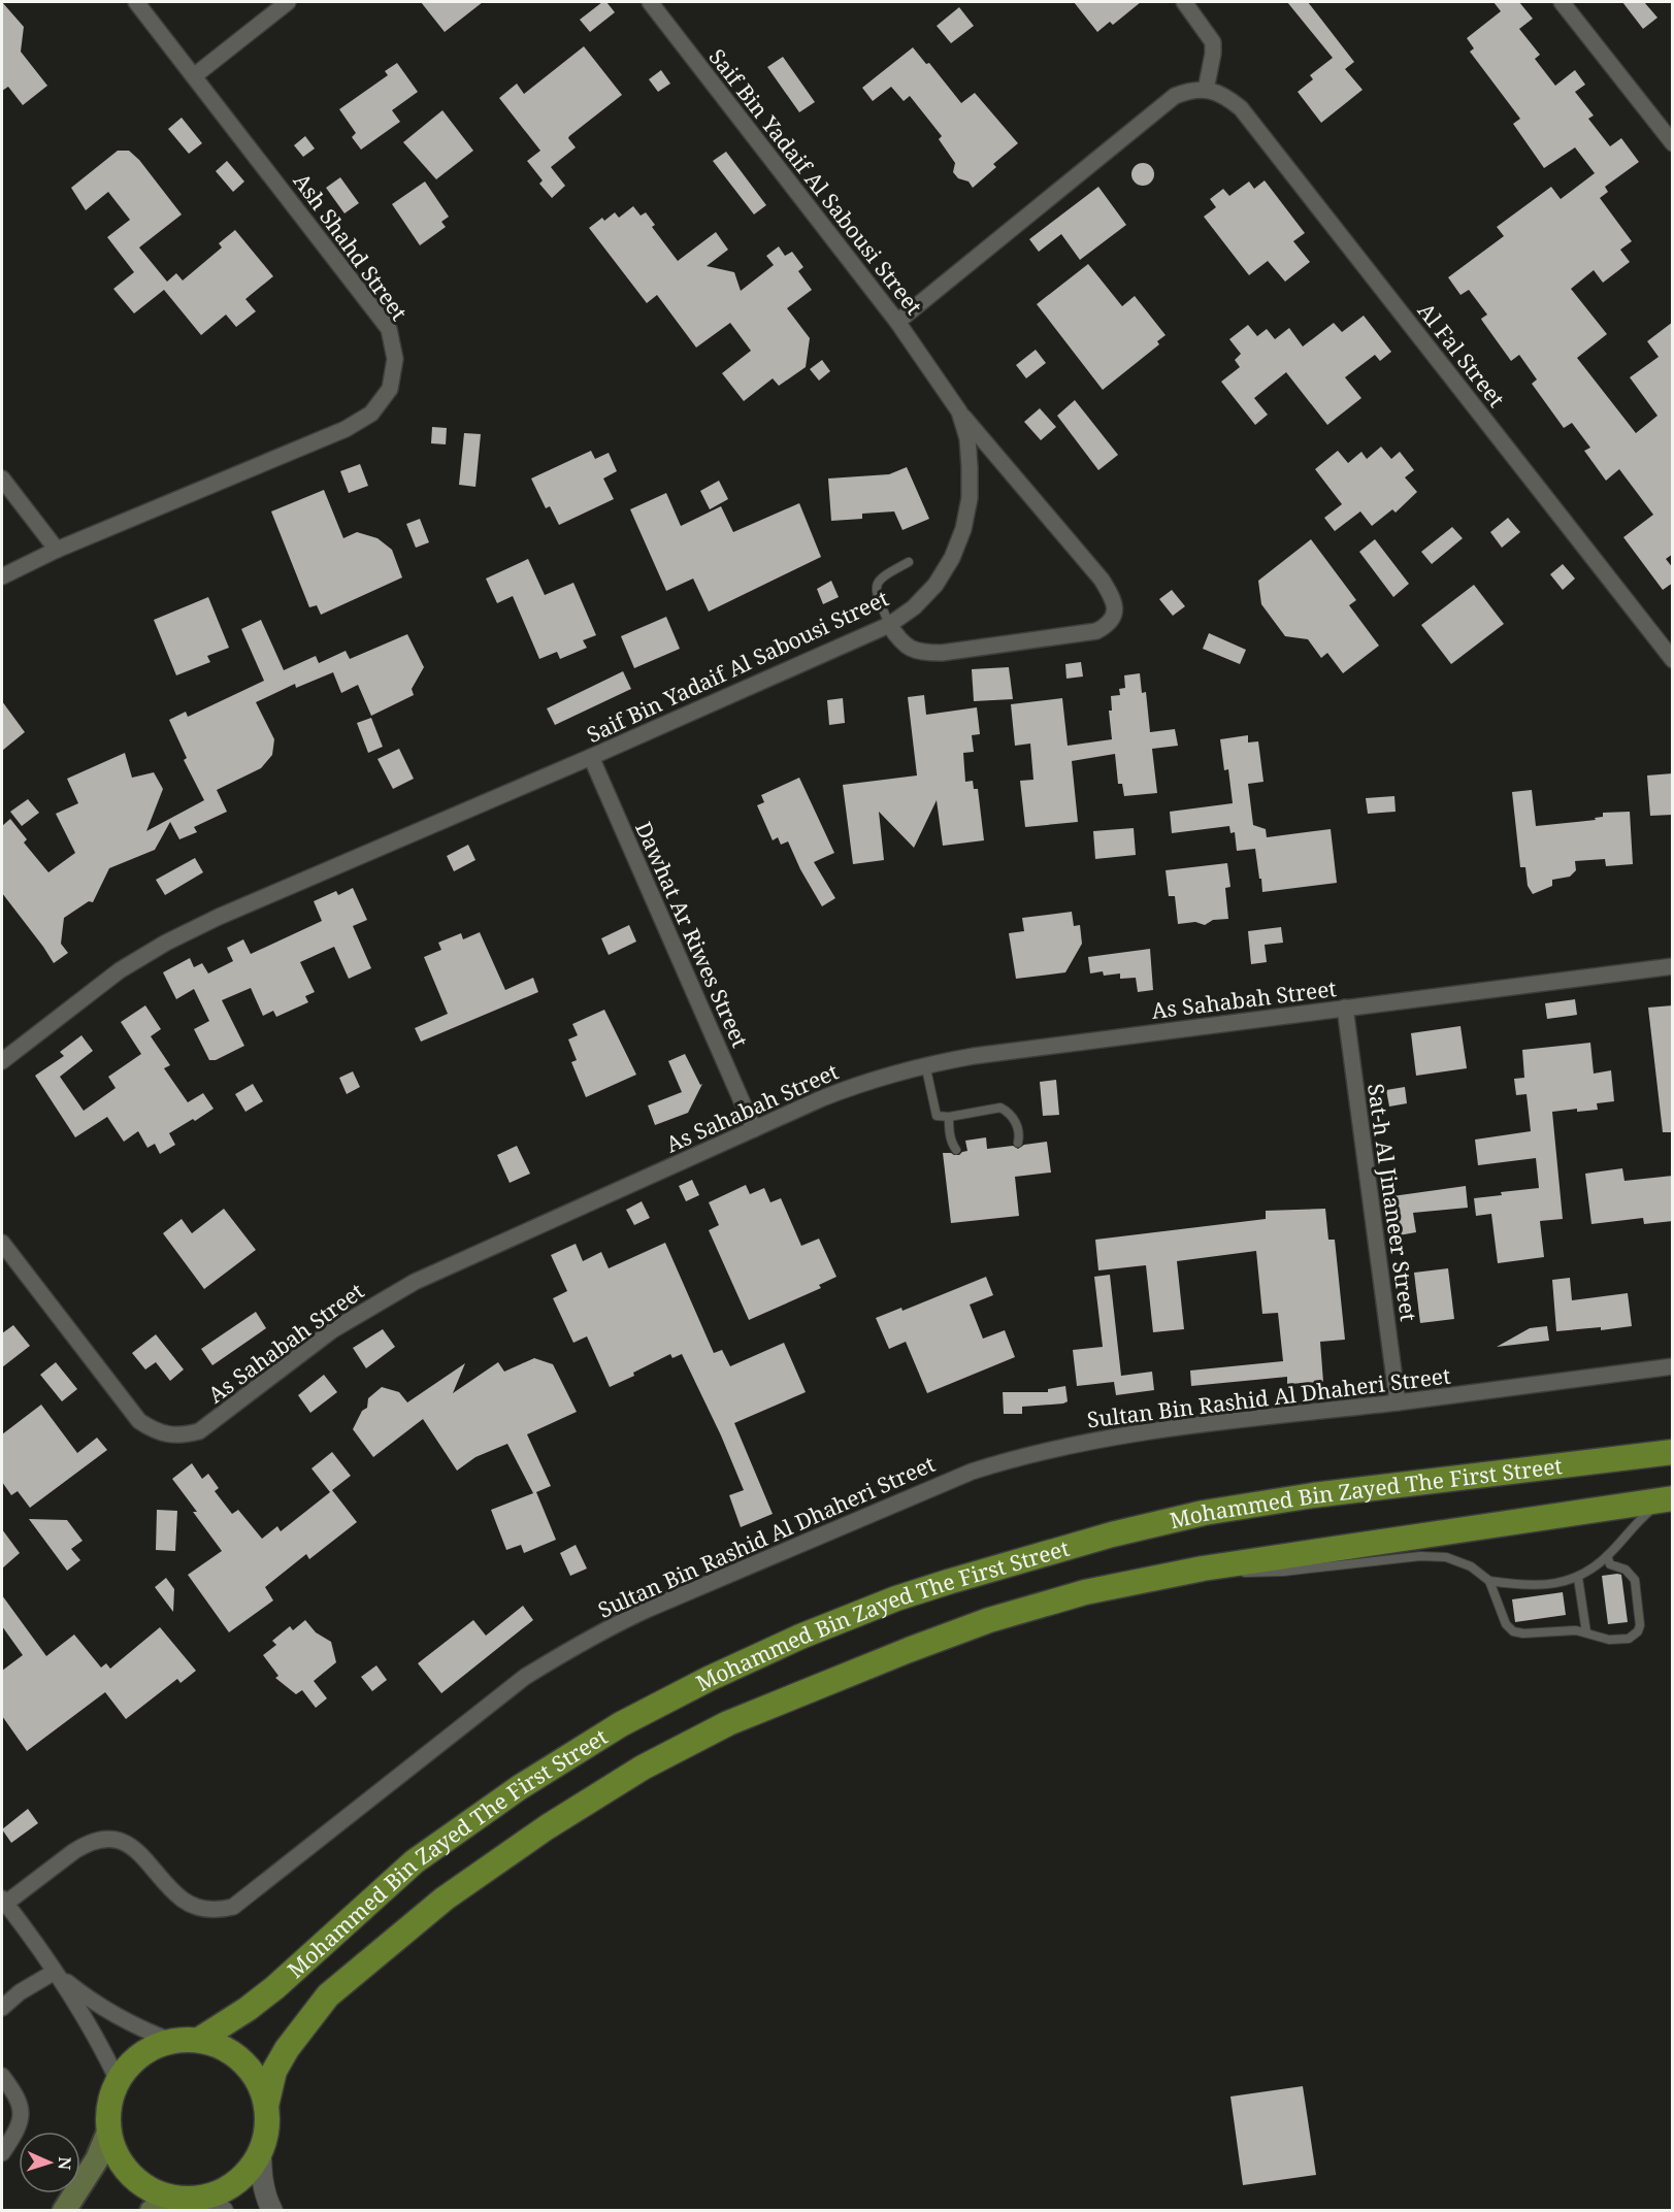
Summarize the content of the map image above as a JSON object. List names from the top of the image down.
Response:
{
  "streets": {
    "main road": ["Mohammed Bin Zayed The First Street"],
    "street": [
      "Saif Bin Yadaif Al Sabousi Street",
      "Ash Shahd Street",
      "Al Fal Street",
      "Dawhat Ar Riwes Street",
      "As Sahabah Street",
      "Sat-h Al Jinaneer Street",
      "Sultan Bin Rashid Al Dhaheri Street"
    ]
  },
  "crossings": [
    ["Saif Bin Yadaif Al Sabousi Street", "Dawhat Ar Riwes Street"],
    ["Dawhat Ar Riwes Street", "As Sahabah Street"],
    ["As Sahabah Street", "Sat-h Al Jinaneer Street"],
    ["Sat-h Al Jinaneer Street", "Sultan Bin Rashid Al Dhaheri Street"]
  ],
  "north": "right"
}
